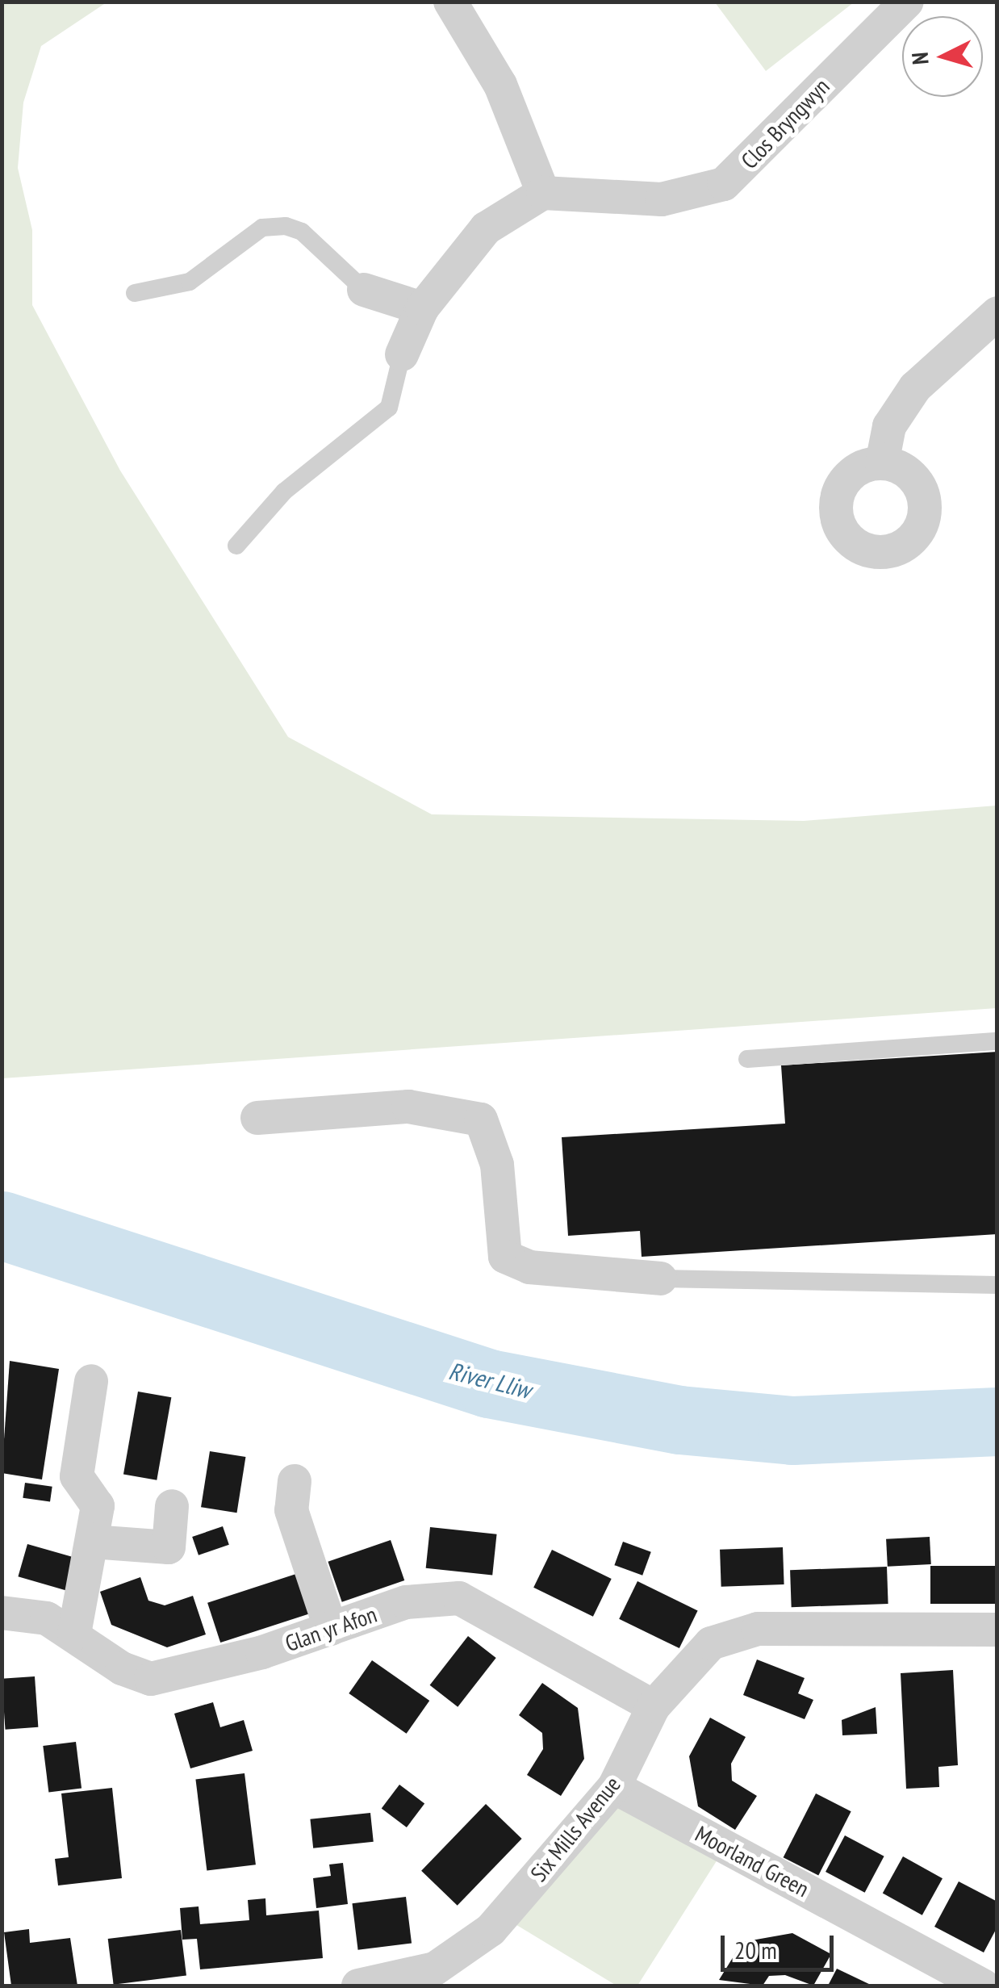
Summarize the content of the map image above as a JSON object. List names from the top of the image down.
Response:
{
  "streets": {
    "street": [
      "Clos Bryngwyn",
      "Glan yr Afon",
      "Six Mills Avenue",
      "Moorland Green"
    ]
  },
  "crossings": [
    ["Glan yr Afon", "Six Mills Avenue"],
    ["Six Mills Avenue", "Moorland Green"]
  ],
  "water": ["River Lliw"],
  "scale_bar": "20 m",
  "north": "left"
}
